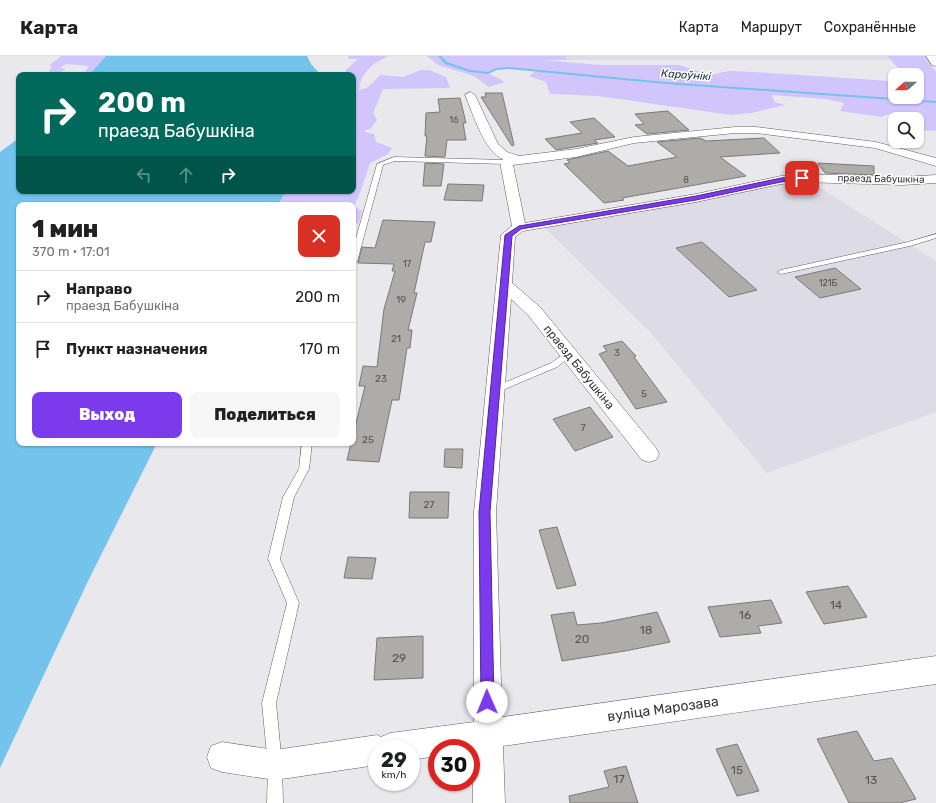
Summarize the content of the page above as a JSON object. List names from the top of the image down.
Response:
{
  "streets": {
    "street": ["праезд Бабушкіна", "вуліца Марозава"]
  },
  "water": ["Кароўнікі"],
  "house_numbers": [
    "16",
    "8",
    "17",
    "121Б",
    "19",
    "21",
    "3",
    "23",
    "5",
    "7",
    "25",
    "27",
    "14",
    "16",
    "18",
    "20",
    "29",
    "15",
    "17",
    "13"
  ],
  "north": "left",
  "page": {
    "header": "Карта",
    "nav": ["Карта", "Маршрут", "Сохранённые"],
    "turn": ["200 m", "праезд Бабушкіна"],
    "heading": ["1 мин", "370 m · 17:01"],
    "list": [
      {
        "name": "Направо",
        "note": "праезд Бабушкіна",
        "value": "200 m"
      },
      {
        "name": "Пункт назначения",
        "value": "170 m"
      }
    ],
    "buttons": ["Выход", "Поделиться"],
    "speed": "29 km/h",
    "limit": "30"
  }
}
